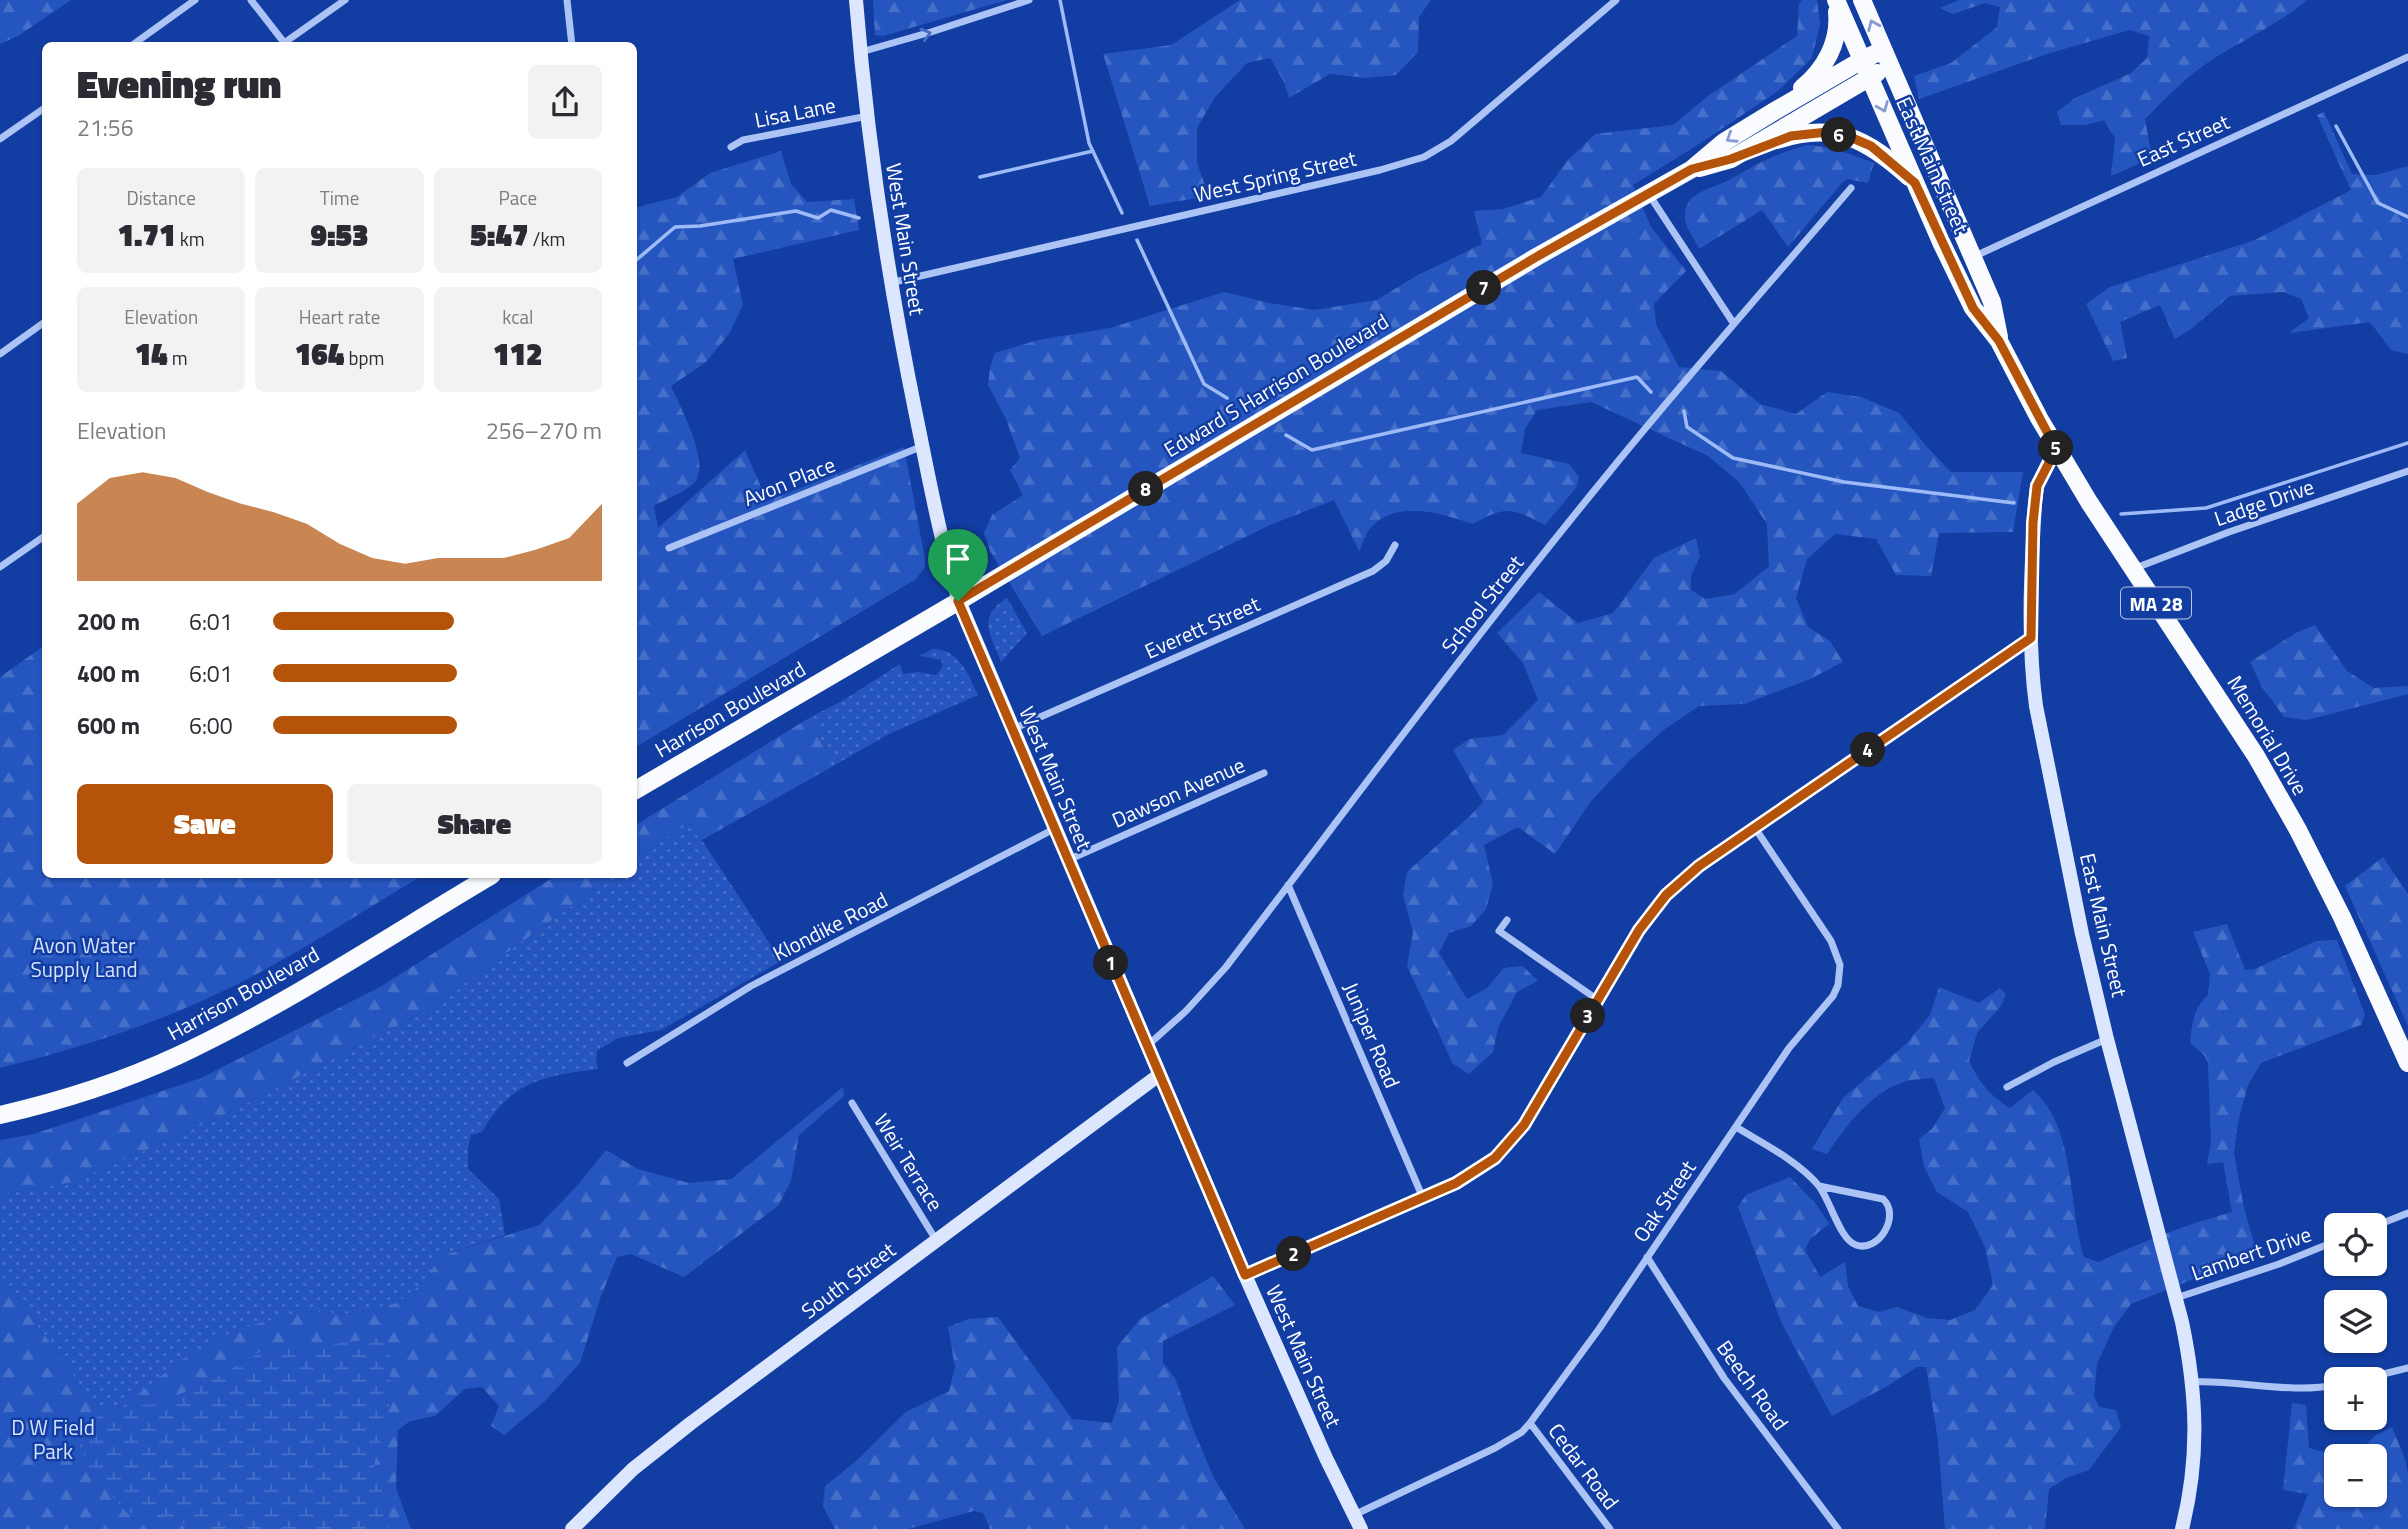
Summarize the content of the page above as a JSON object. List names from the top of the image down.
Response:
{
  "streets": {
    "main road": [
      "East Main Street",
      "West Main Street",
      "Edward S Harrison Boulevard",
      "MA 28",
      "Harrison Boulevard",
      "Memorial Drive",
      "South Street"
    ],
    "street": [
      "Lisa Lane",
      "East Street",
      "West Spring Street",
      "Avon Place",
      "Ladge Drive",
      "School Street",
      "Everett Street",
      "Dawson Avenue",
      "Klondike Road",
      "Juniper Road",
      "Weir Terrace",
      "Oak Street",
      "Lambert Drive",
      "Beech Road",
      "Cedar Road"
    ]
  },
  "crossings": [
    ["Lisa Lane", "West Main Street"],
    ["East Street", "East Main Street"],
    ["East Main Street", "Edward S Harrison Boulevard"],
    ["East Main Street", "Memorial Drive"],
    ["East Main Street", "Lambert Drive"],
    ["West Spring Street", "West Main Street"],
    ["West Main Street", "Edward S Harrison Boulevard"],
    ["West Main Street", "Avon Place"],
    ["West Main Street", "School Street"],
    ["West Main Street", "Everett Street"],
    ["West Main Street", "Dawson Avenue"],
    ["West Main Street", "Klondike Road"],
    ["West Main Street", "Oak Street"],
    ["West Main Street", "South Street"],
    ["Edward S Harrison Boulevard", "Harrison Boulevard"],
    ["Ladge Drive", "Memorial Drive"],
    ["School Street", "Juniper Road"],
    ["Weir Terrace", "South Street"],
    ["Oak Street", "Beech Road"],
    ["Oak Street", "Cedar Road"]
  ],
  "parks": ["Avon Water Supply Land", "D W Field Park"],
  "page": {
    "heading": ["Evening run", "21:56"],
    "pins": [
      "6",
      "7",
      "5",
      "8",
      "4",
      "1",
      "3",
      "2"
    ],
    "stats": [
      ["Distance", "1.71 km"],
      ["Time", "9:53"],
      ["Pace", "5:47 /km"],
      ["Elevation", "14 m"],
      ["Heart rate", "164 bpm"],
      ["kcal", "112"]
    ],
    "chart": ["Elevation", "256–270 m"],
    "list": [
      {
        "name": "200 m",
        "note": "6:01"
      },
      {
        "name": "400 m",
        "note": "6:01"
      },
      {
        "name": "600 m",
        "note": "6:00"
      }
    ],
    "buttons": ["Save", "Share"],
    "map_buttons": ["+", "−"]
  }
}
